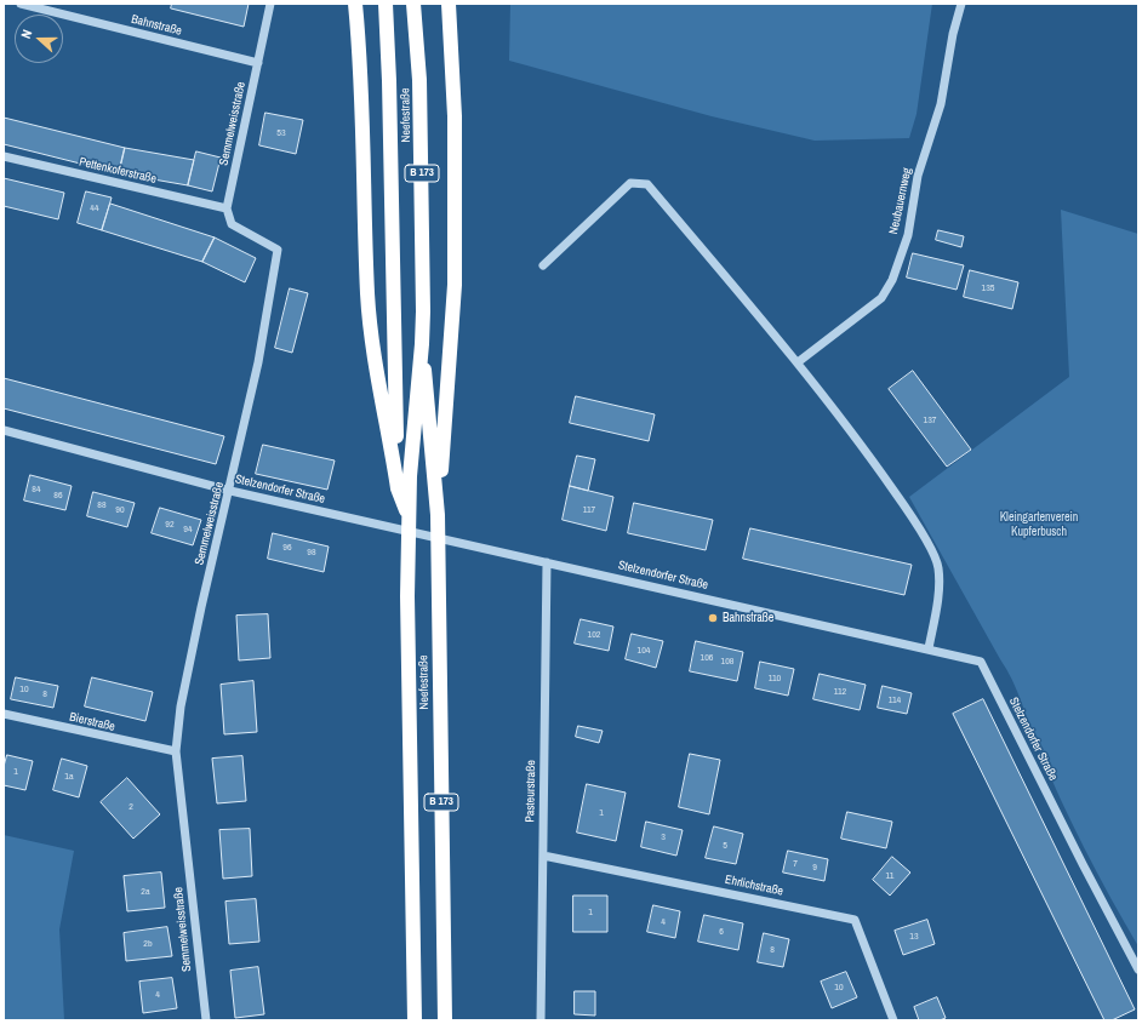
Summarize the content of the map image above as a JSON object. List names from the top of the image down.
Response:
{
  "streets": {
    "highway": ["Neefestraße", "B 173"],
    "street": [
      "Bahnstraße",
      "Semmelweisstraße",
      "Pettenkoferstraße",
      "Neubauernweg",
      "Stelzendorfer Straße",
      "Bierstraße",
      "Pasteurstraße",
      "Ehrlichstraße"
    ]
  },
  "crossings": [
    ["Bahnstraße", "Semmelweisstraße"],
    ["Semmelweisstraße", "Pettenkoferstraße"],
    ["Semmelweisstraße", "Stelzendorfer Straße"],
    ["Semmelweisstraße", "Bierstraße"],
    ["Stelzendorfer Straße", "Pasteurstraße"],
    ["Pasteurstraße", "Ehrlichstraße"]
  ],
  "parks": ["Kleingartenverein Kupferbusch"],
  "places": ["Bahnstraße"],
  "house_numbers": [
    "53",
    "44",
    "135",
    "137",
    "84",
    "86",
    "88",
    "90",
    "117",
    "92",
    "94",
    "96",
    "98",
    "102",
    "104",
    "106",
    "108",
    "110",
    "10",
    "112",
    "8",
    "114",
    "1",
    "1a",
    "2",
    "1",
    "3",
    "5",
    "7",
    "9",
    "11",
    "2a",
    "1",
    "4",
    "6",
    "13",
    "2b",
    "8",
    "10",
    "4"
  ],
  "north": "left"
}
